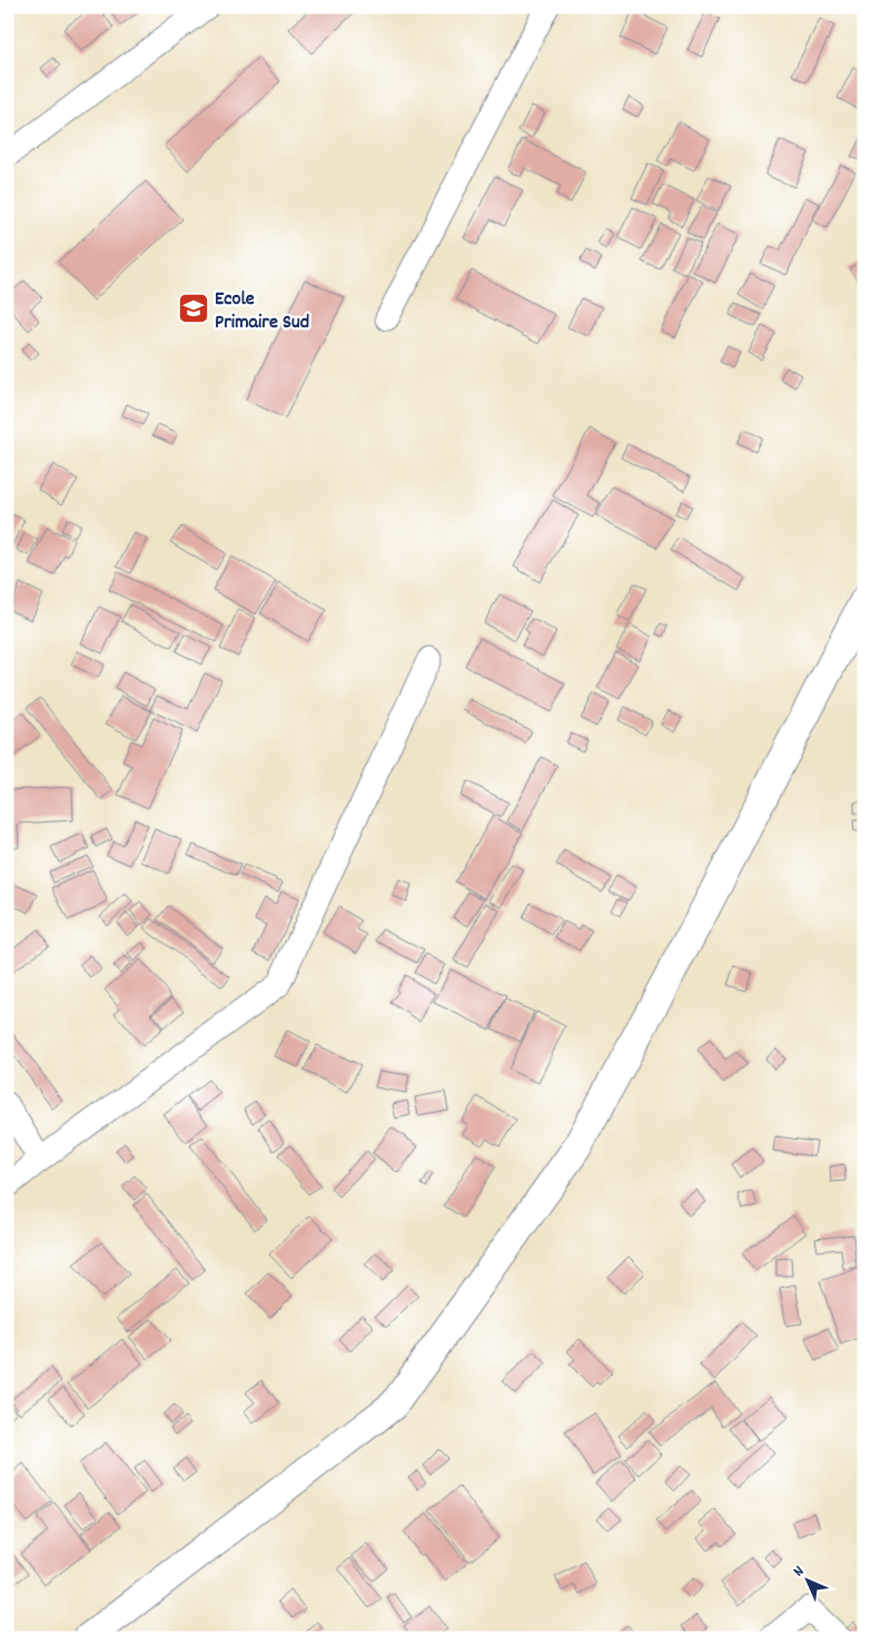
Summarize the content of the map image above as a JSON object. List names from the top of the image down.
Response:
{
  "places": {
    "school or university": ["Ecole Primaire Sud"]
  },
  "north": "top left"
}
